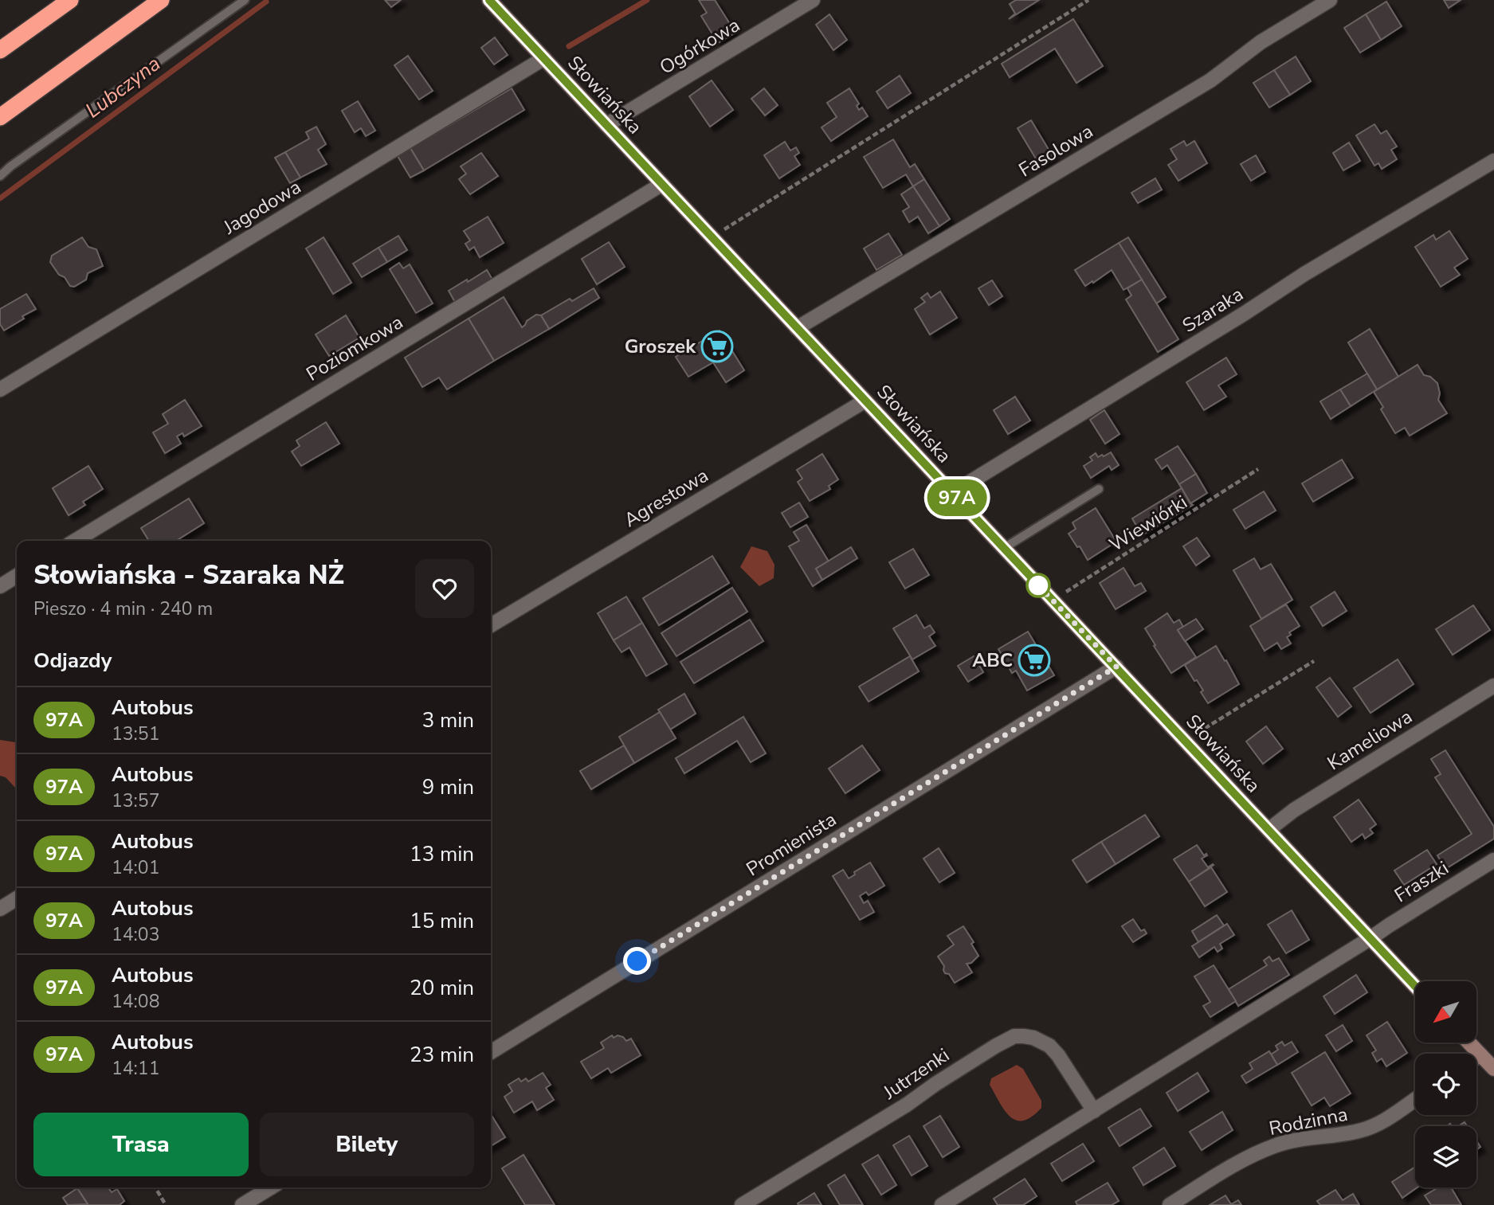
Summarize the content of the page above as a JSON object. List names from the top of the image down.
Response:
{
  "streets": {
    "street": [
      "Ogórkowa",
      "Słowiańska",
      "Fasolowa",
      "Jagodowa",
      "Szaraka",
      "Poziomkowa",
      "Agrestowa",
      "Kameliowa",
      "Promienista",
      "Fraszki",
      "Jutrzenki",
      "Rodzinna"
    ],
    "path": ["Wiewiórki"]
  },
  "crossings": [
    ["Ogórkowa", "Słowiańska"],
    ["Słowiańska", "Fasolowa"],
    ["Słowiańska", "Jagodowa"],
    ["Słowiańska", "Szaraka"],
    ["Słowiańska", "Poziomkowa"],
    ["Słowiańska", "Agrestowa"],
    ["Słowiańska", "Wiewiórki"],
    ["Słowiańska", "Kameliowa"],
    ["Słowiańska", "Promienista"],
    ["Słowiańska", "Fraszki"]
  ],
  "water": ["Lubczyna"],
  "places": {
    "supermarket": ["Groszek", "ABC"]
  },
  "lines": ["bus line 97A"],
  "north": "bottom left",
  "page": {
    "on_map": "97A",
    "heading": [
      ["Słowiańska - Szaraka NŻ", "Pieszo · 4 min · 240 m"],
      "Odjazdy"
    ],
    "list": [
      {
        "mark": "97A",
        "name": "Autobus",
        "note": "13:51",
        "value": "3 min"
      },
      {
        "mark": "97A",
        "name": "Autobus",
        "note": "13:57",
        "value": "9 min"
      },
      {
        "mark": "97A",
        "name": "Autobus",
        "note": "14:01",
        "value": "13 min"
      },
      {
        "mark": "97A",
        "name": "Autobus",
        "note": "14:03",
        "value": "15 min"
      },
      {
        "mark": "97A",
        "name": "Autobus",
        "note": "14:08",
        "value": "20 min"
      },
      {
        "mark": "97A",
        "name": "Autobus",
        "note": "14:11",
        "value": "23 min"
      }
    ],
    "buttons": ["Trasa", "Bilety"]
  }
}
